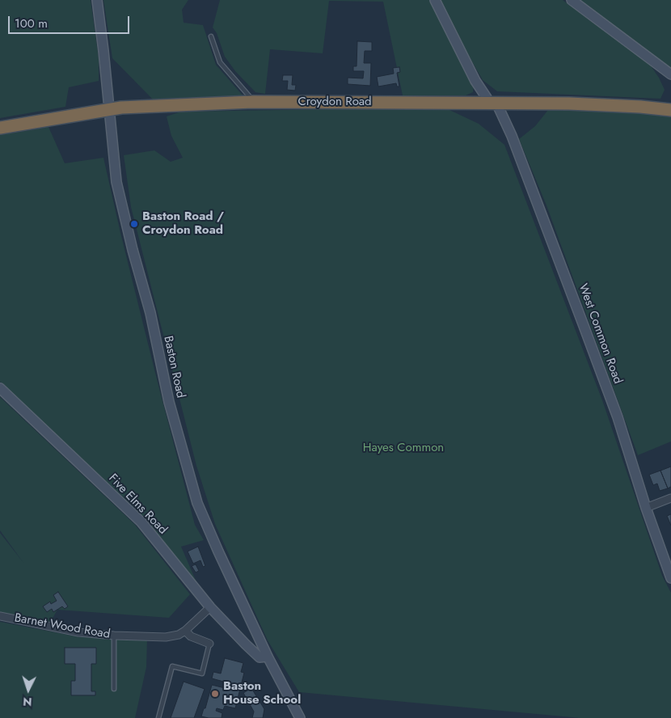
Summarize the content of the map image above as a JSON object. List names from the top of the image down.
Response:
{
  "streets": {
    "highway": ["Croydon Road"],
    "street": [
      "West Common Road",
      "Baston Road",
      "Five Elms Road",
      "Barnet Wood Road"
    ]
  },
  "crossings": [
    ["Croydon Road", "West Common Road"],
    ["Croydon Road", "Baston Road"],
    ["Baston Road", "Five Elms Road"],
    ["Five Elms Road", "Barnet Wood Road"]
  ],
  "parks": ["Hayes Common"],
  "places": ["Baston Road / Croydon Road", "Baston House School"],
  "scale_bar": "100 m",
  "north": "bottom"
}
